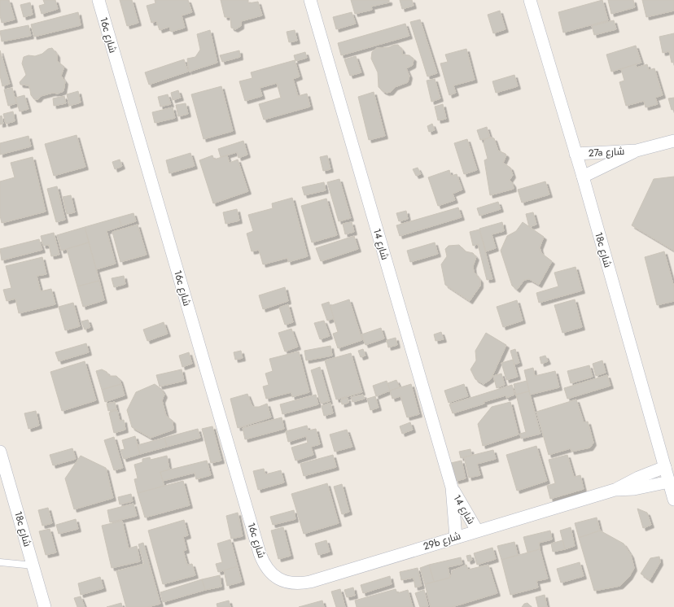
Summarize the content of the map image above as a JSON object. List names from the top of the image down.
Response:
{
  "streets": {
    "street": [
      "16c شارع",
      "27a شارع",
      "شارع 14",
      "18c شارع",
      "29b شارع"
    ]
  },
  "crossings": [
    ["16c شارع", "29b شارع"],
    ["27a شارع", "18c شارع"],
    ["شارع 14", "29b شارع"],
    ["18c شارع", "29b شارع"]
  ]
}
